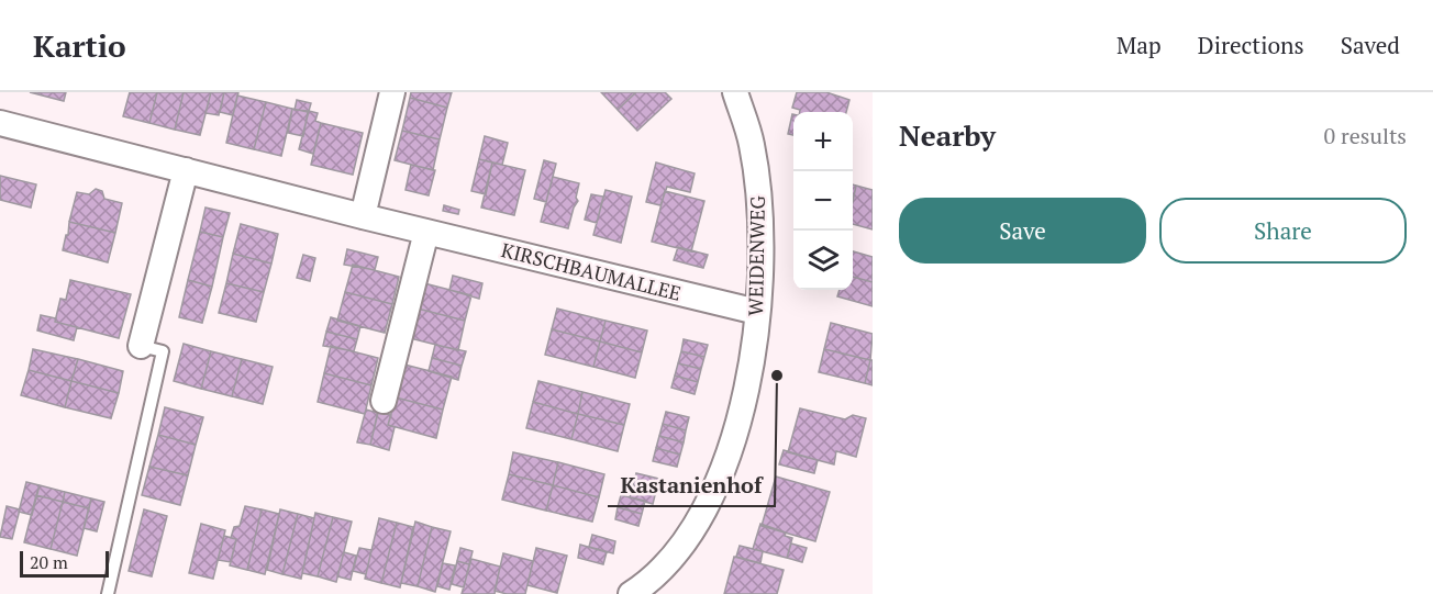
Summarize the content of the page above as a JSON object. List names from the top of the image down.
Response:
{
  "streets": {
    "street": ["WEIDENWEG", "KIRSCHBAUMALLEE"]
  },
  "crossings": [
    ["WEIDENWEG", "KIRSCHBAUMALLEE"]
  ],
  "places": ["Kastanienhof"],
  "scale_bar": "20 m",
  "page": {
    "header": "Kartio",
    "nav": ["Map", "Directions", "Saved"],
    "heading": ["Nearby", "0 results"],
    "map_buttons": ["+", "−"],
    "buttons": ["Save", "Share"],
    "scale": "20 m"
  }
}
